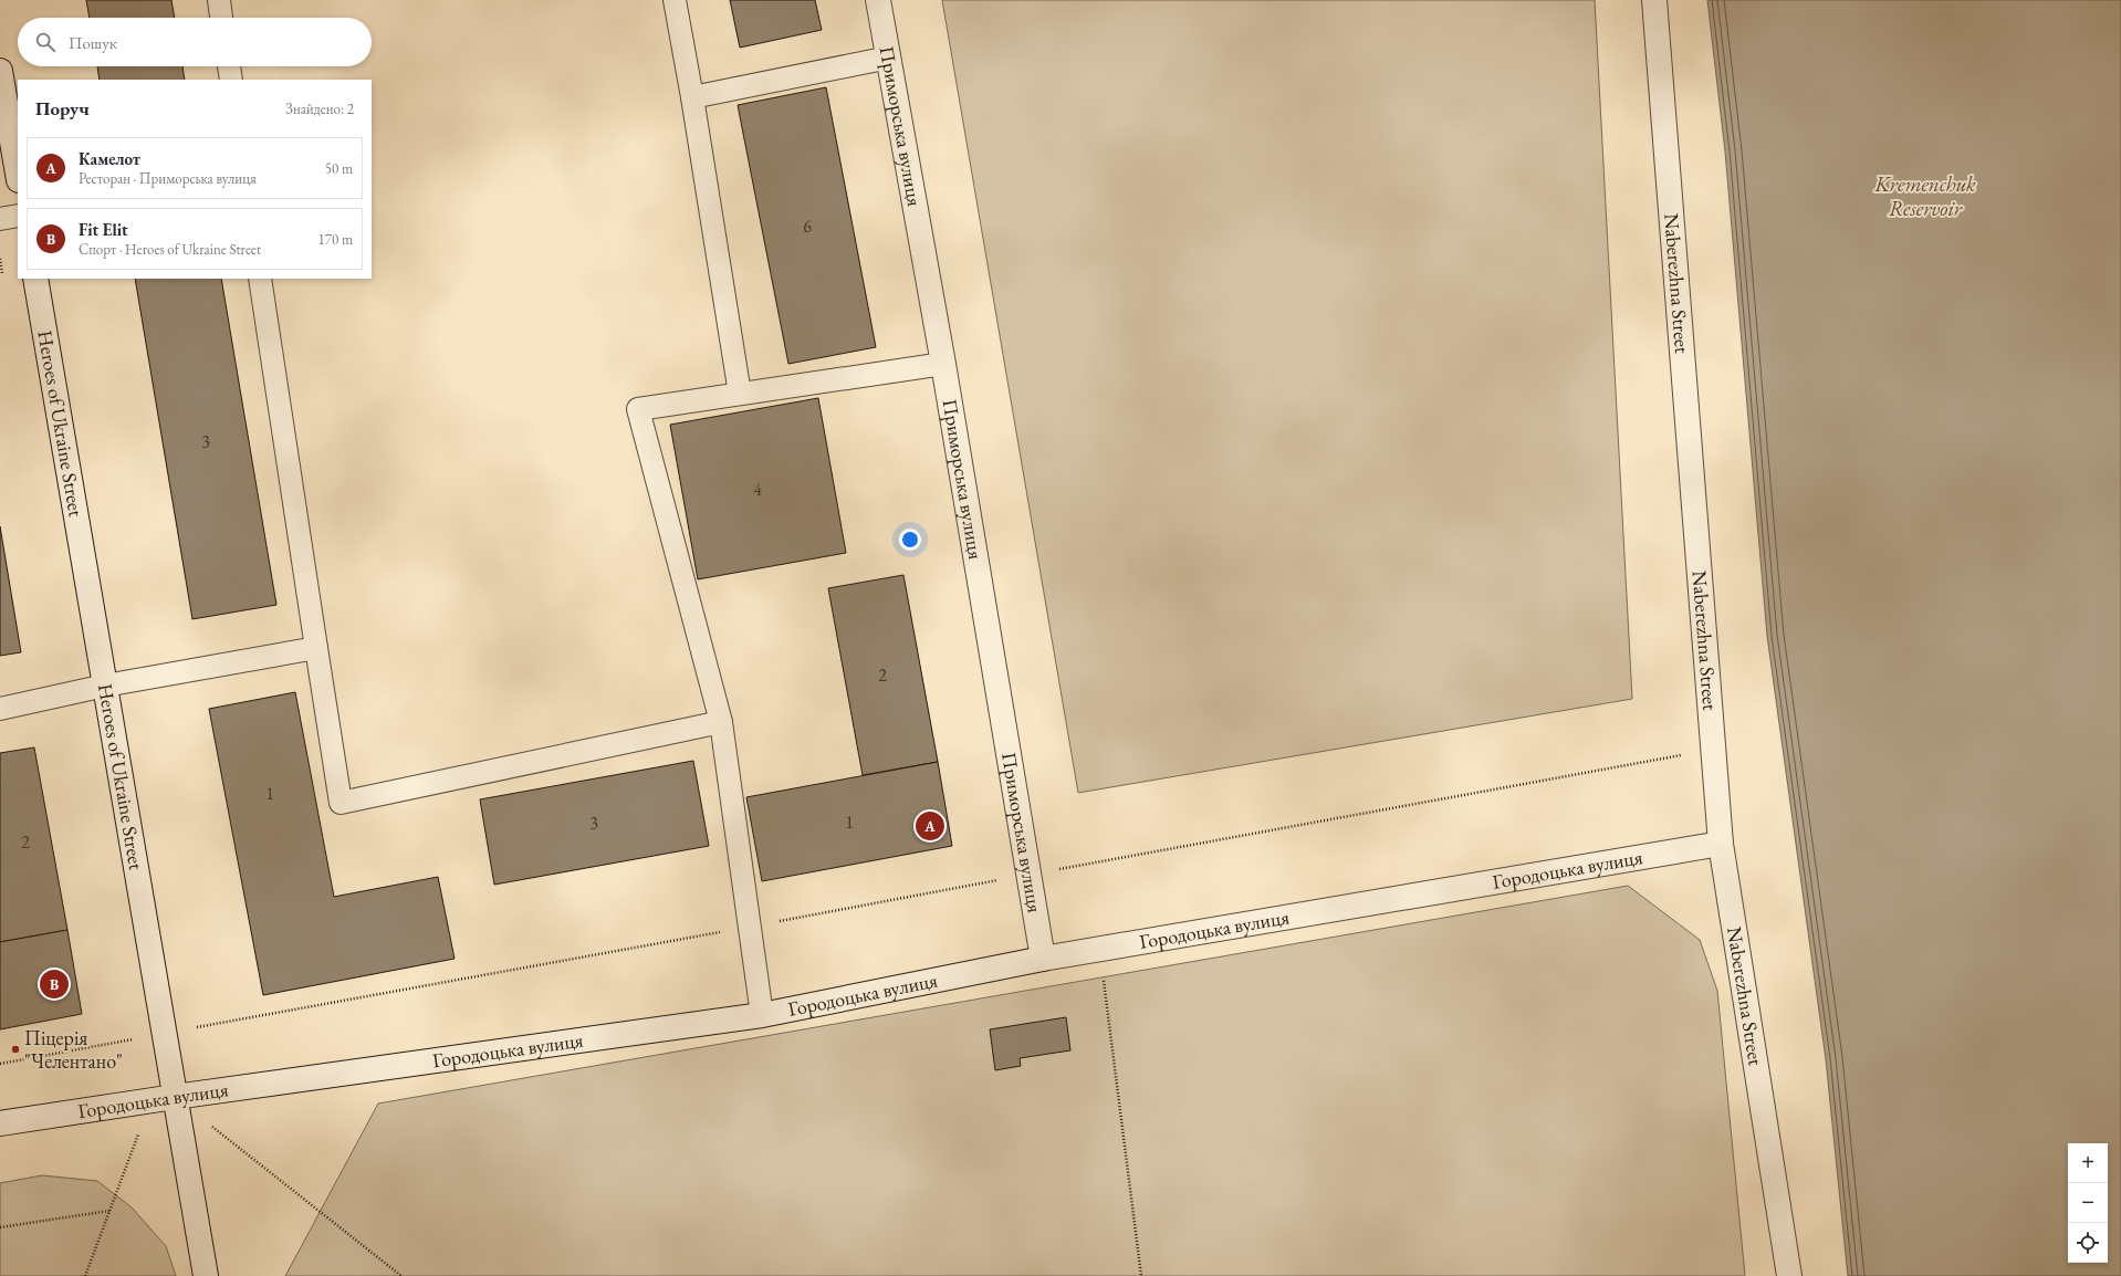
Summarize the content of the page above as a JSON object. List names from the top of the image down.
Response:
{
  "streets": {
    "street": [
      "Приморська вулиця",
      "Naberezhna Street",
      "Heroes of Ukraine Street",
      "Городоцька вулиця"
    ]
  },
  "crossings": [
    ["Приморська вулиця", "Городоцька вулиця"],
    ["Naberezhna Street", "Городоцька вулиця"],
    ["Heroes of Ukraine Street", "Городоцька вулиця"]
  ],
  "water": ["Kremenchuk Reservoir"],
  "places": ["Піцерія \"Челентано\""],
  "house_numbers": [
    "6",
    "3",
    "4",
    "2",
    "1",
    "1",
    "3",
    "2"
  ],
  "page": {
    "search": "Пошук",
    "heading": ["Поруч", "Знайдено: 2"],
    "list": [
      {
        "mark": "A",
        "name": "Камелот",
        "note": "Ресторан · Приморська вулиця",
        "value": "50 m"
      },
      {
        "mark": "B",
        "name": "Fit Elit",
        "note": "Спорт · Heroes of Ukraine Street",
        "value": "170 m"
      }
    ],
    "pins": ["A", "B"],
    "map_buttons": ["+", "−"]
  }
}
